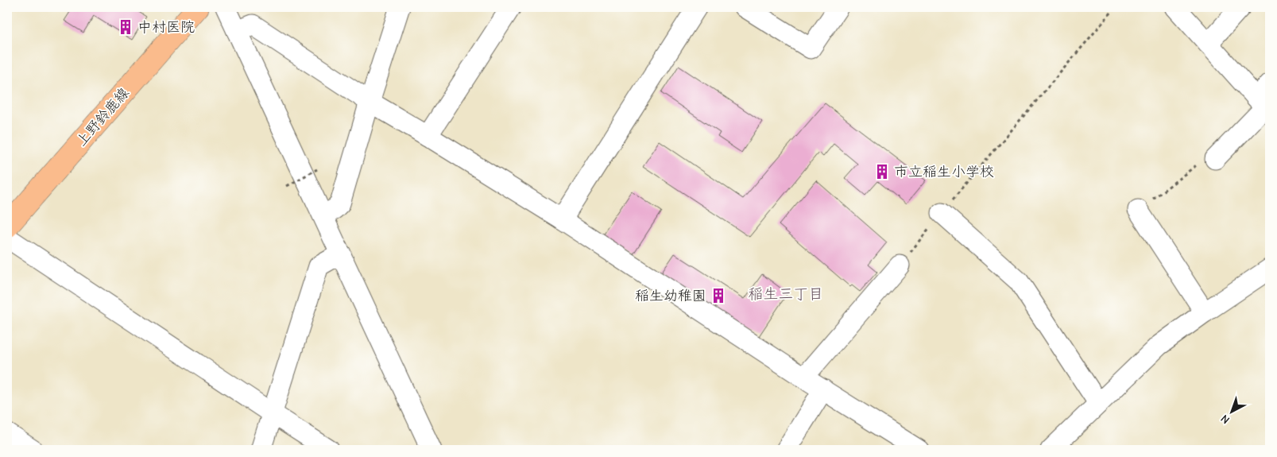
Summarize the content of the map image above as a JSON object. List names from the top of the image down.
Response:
{
  "streets": {
    "main road": ["上野鈴鹿線"]
  },
  "districts": ["稲生三丁目"],
  "places": {
    "building": ["中村医院", "市立稲生小学校", "稲生幼稚園"]
  },
  "north": "bottom left"
}
